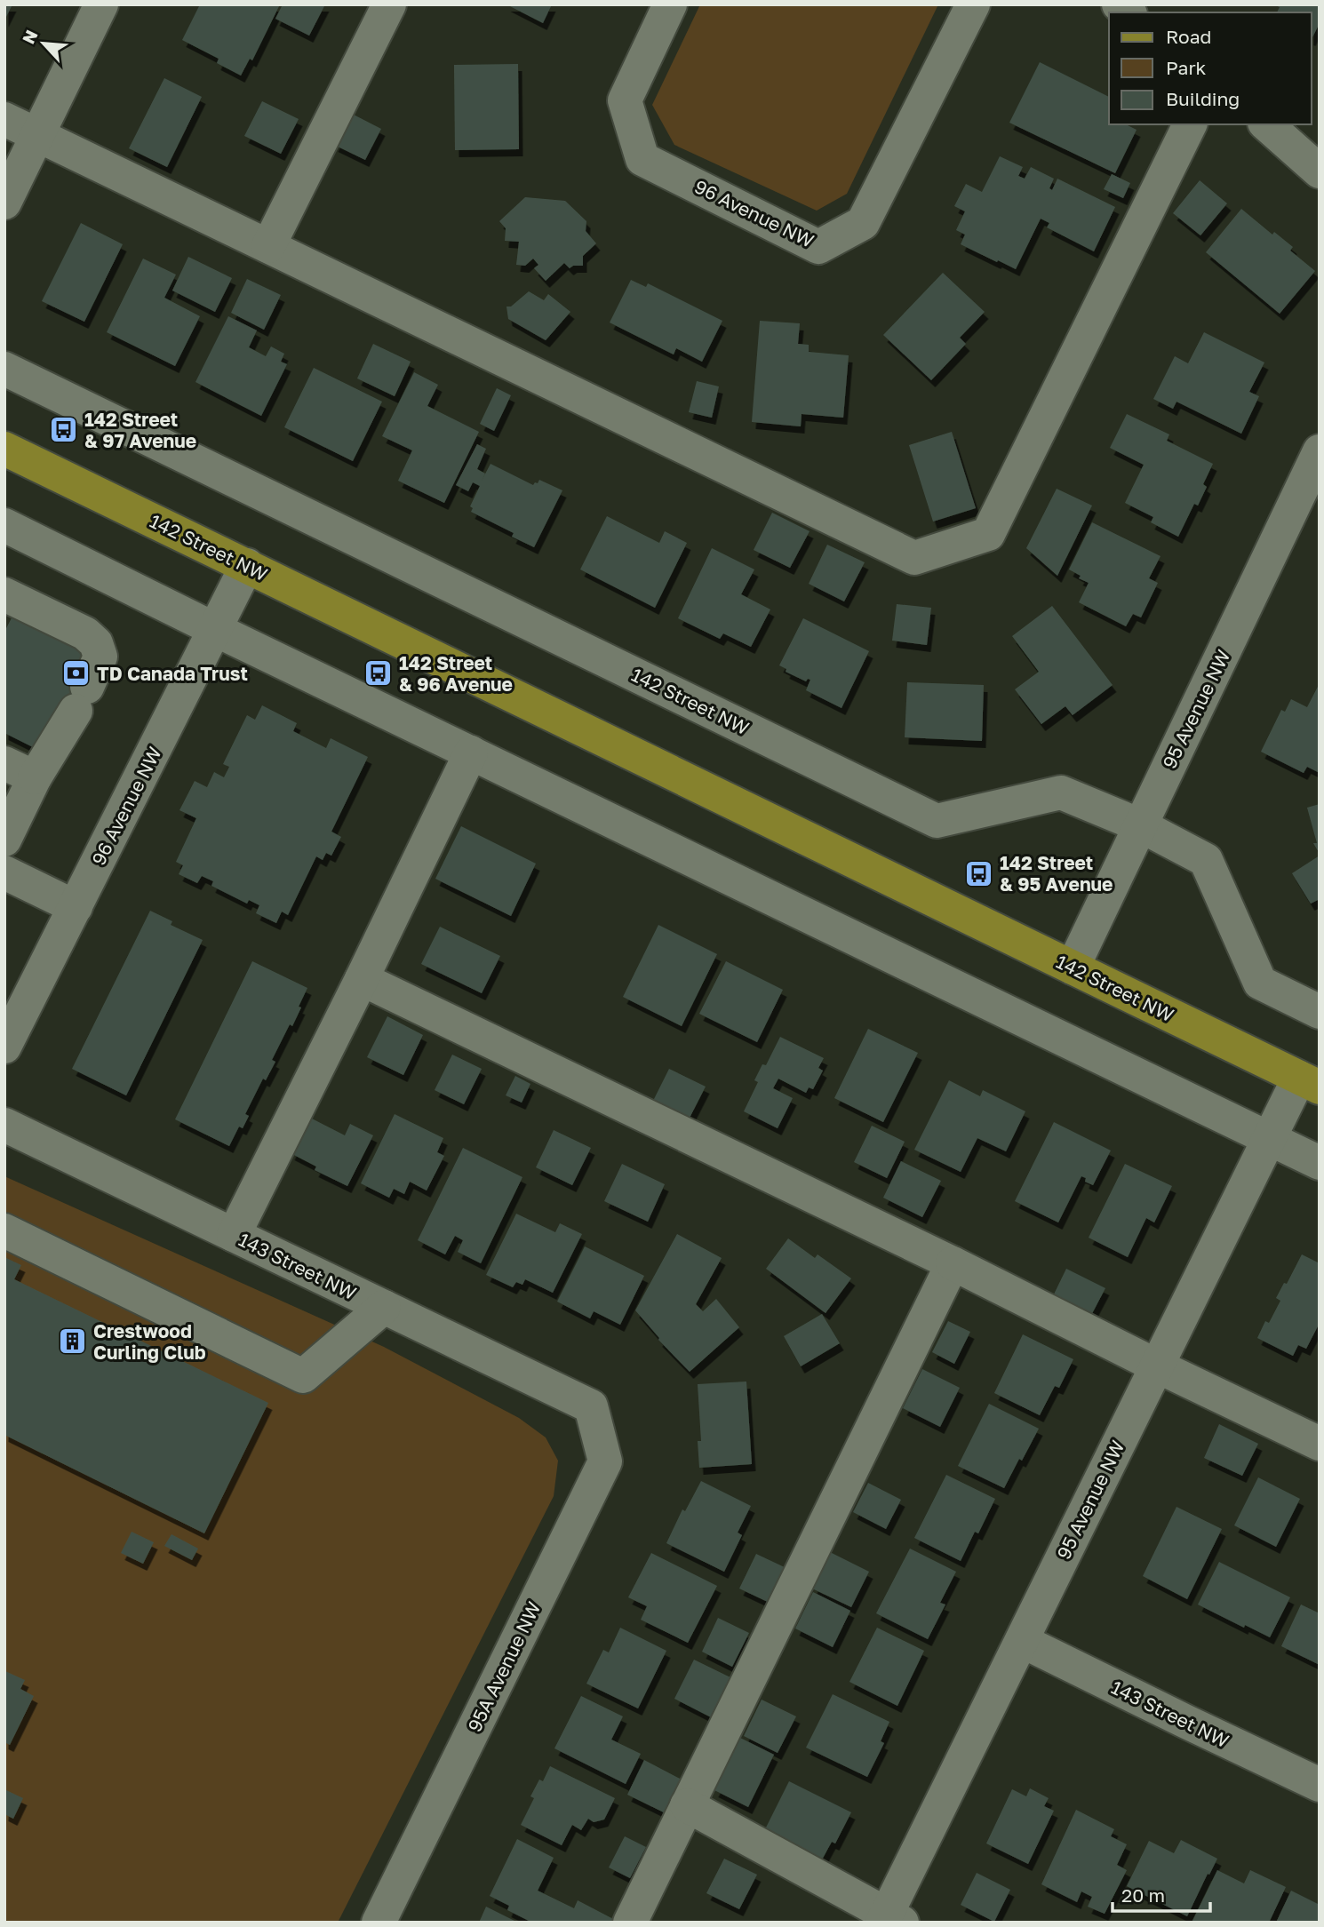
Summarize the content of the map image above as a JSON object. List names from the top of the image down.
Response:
{
  "streets": {
    "main road": ["142 Street NW"],
    "street": [
      "96 Avenue NW",
      "95 Avenue NW",
      "143 Street NW",
      "95A Avenue NW"
    ]
  },
  "crossings": [
    ["96 Avenue NW", "142 Street NW"],
    ["142 Street NW", "95 Avenue NW"],
    ["95 Avenue NW", "143 Street NW"],
    ["143 Street NW", "95A Avenue NW"]
  ],
  "places": {
    "bus stop": ["142 Street & 97 Avenue", "142 Street & 96 Avenue", "142 Street & 95 Avenue"],
    "bank": ["TD Canada Trust"],
    "building": ["Crestwood Curling Club"]
  },
  "legend": ["Road", "Park", "Building"],
  "scale_bar": "20 m",
  "north": "top left"
}
